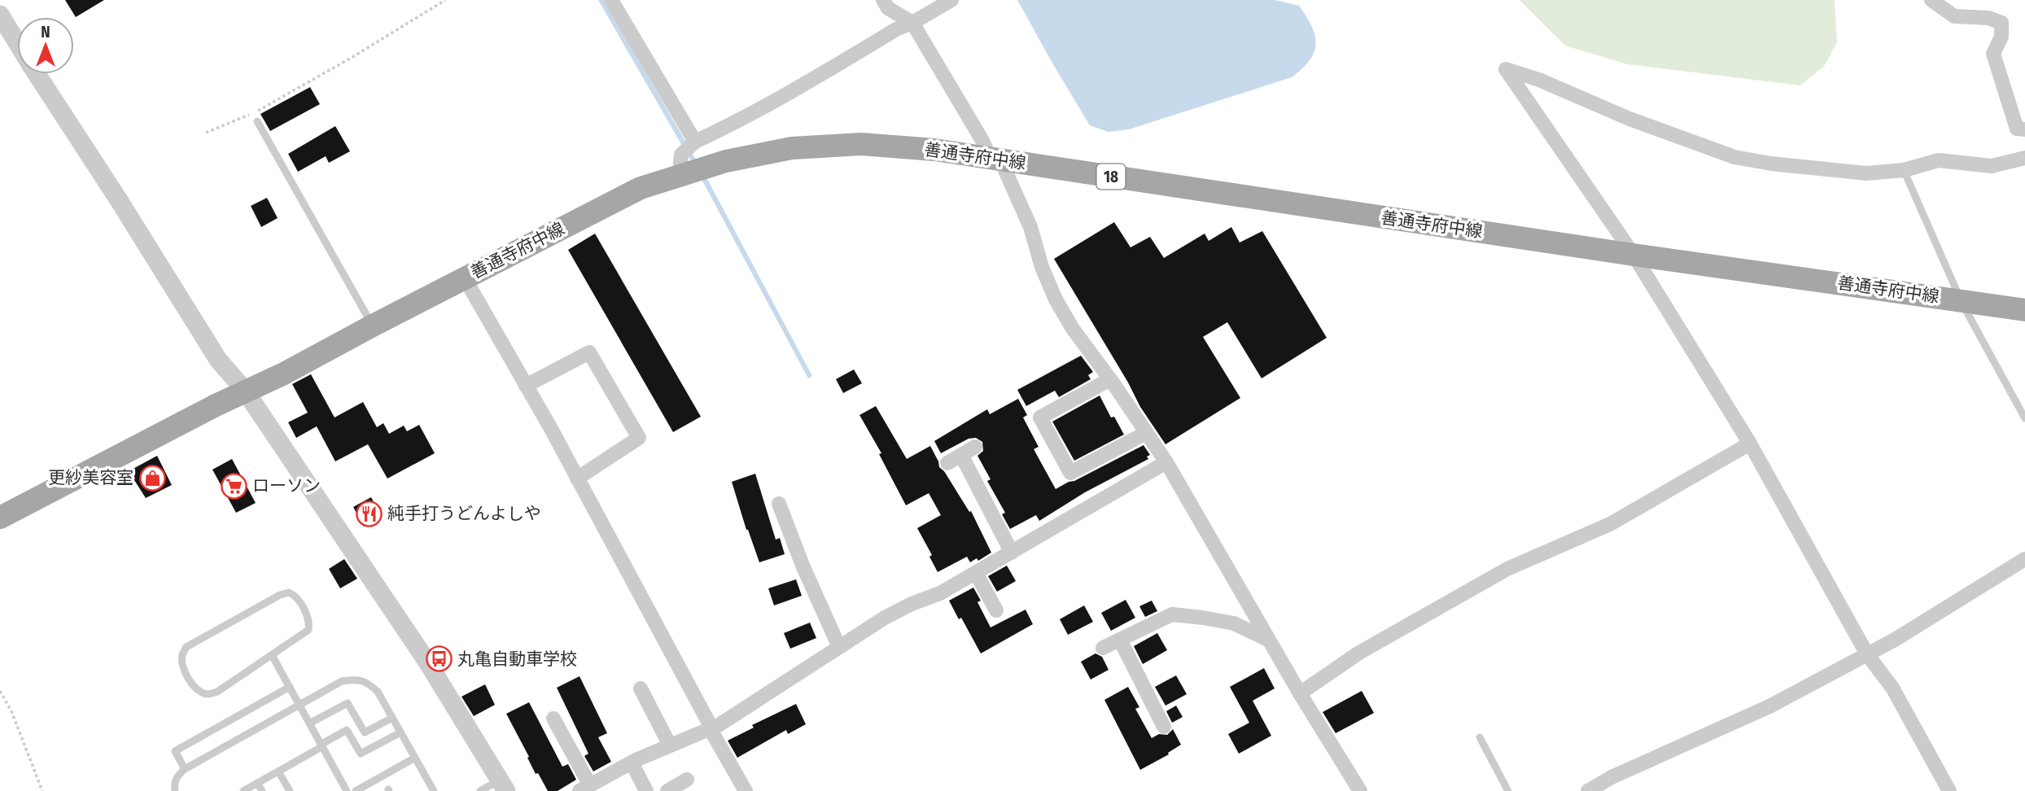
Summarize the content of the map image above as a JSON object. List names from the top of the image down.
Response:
{
  "streets": {
    "main road": ["善通寺府中線", "18"]
  },
  "places": {
    "shop": ["更紗美容室"],
    "supermarket": ["ローソン"],
    "restaurant": ["純手打うどんよしや"],
    "bus stop": ["丸亀自動車学校"]
  },
  "north": "top"
}
